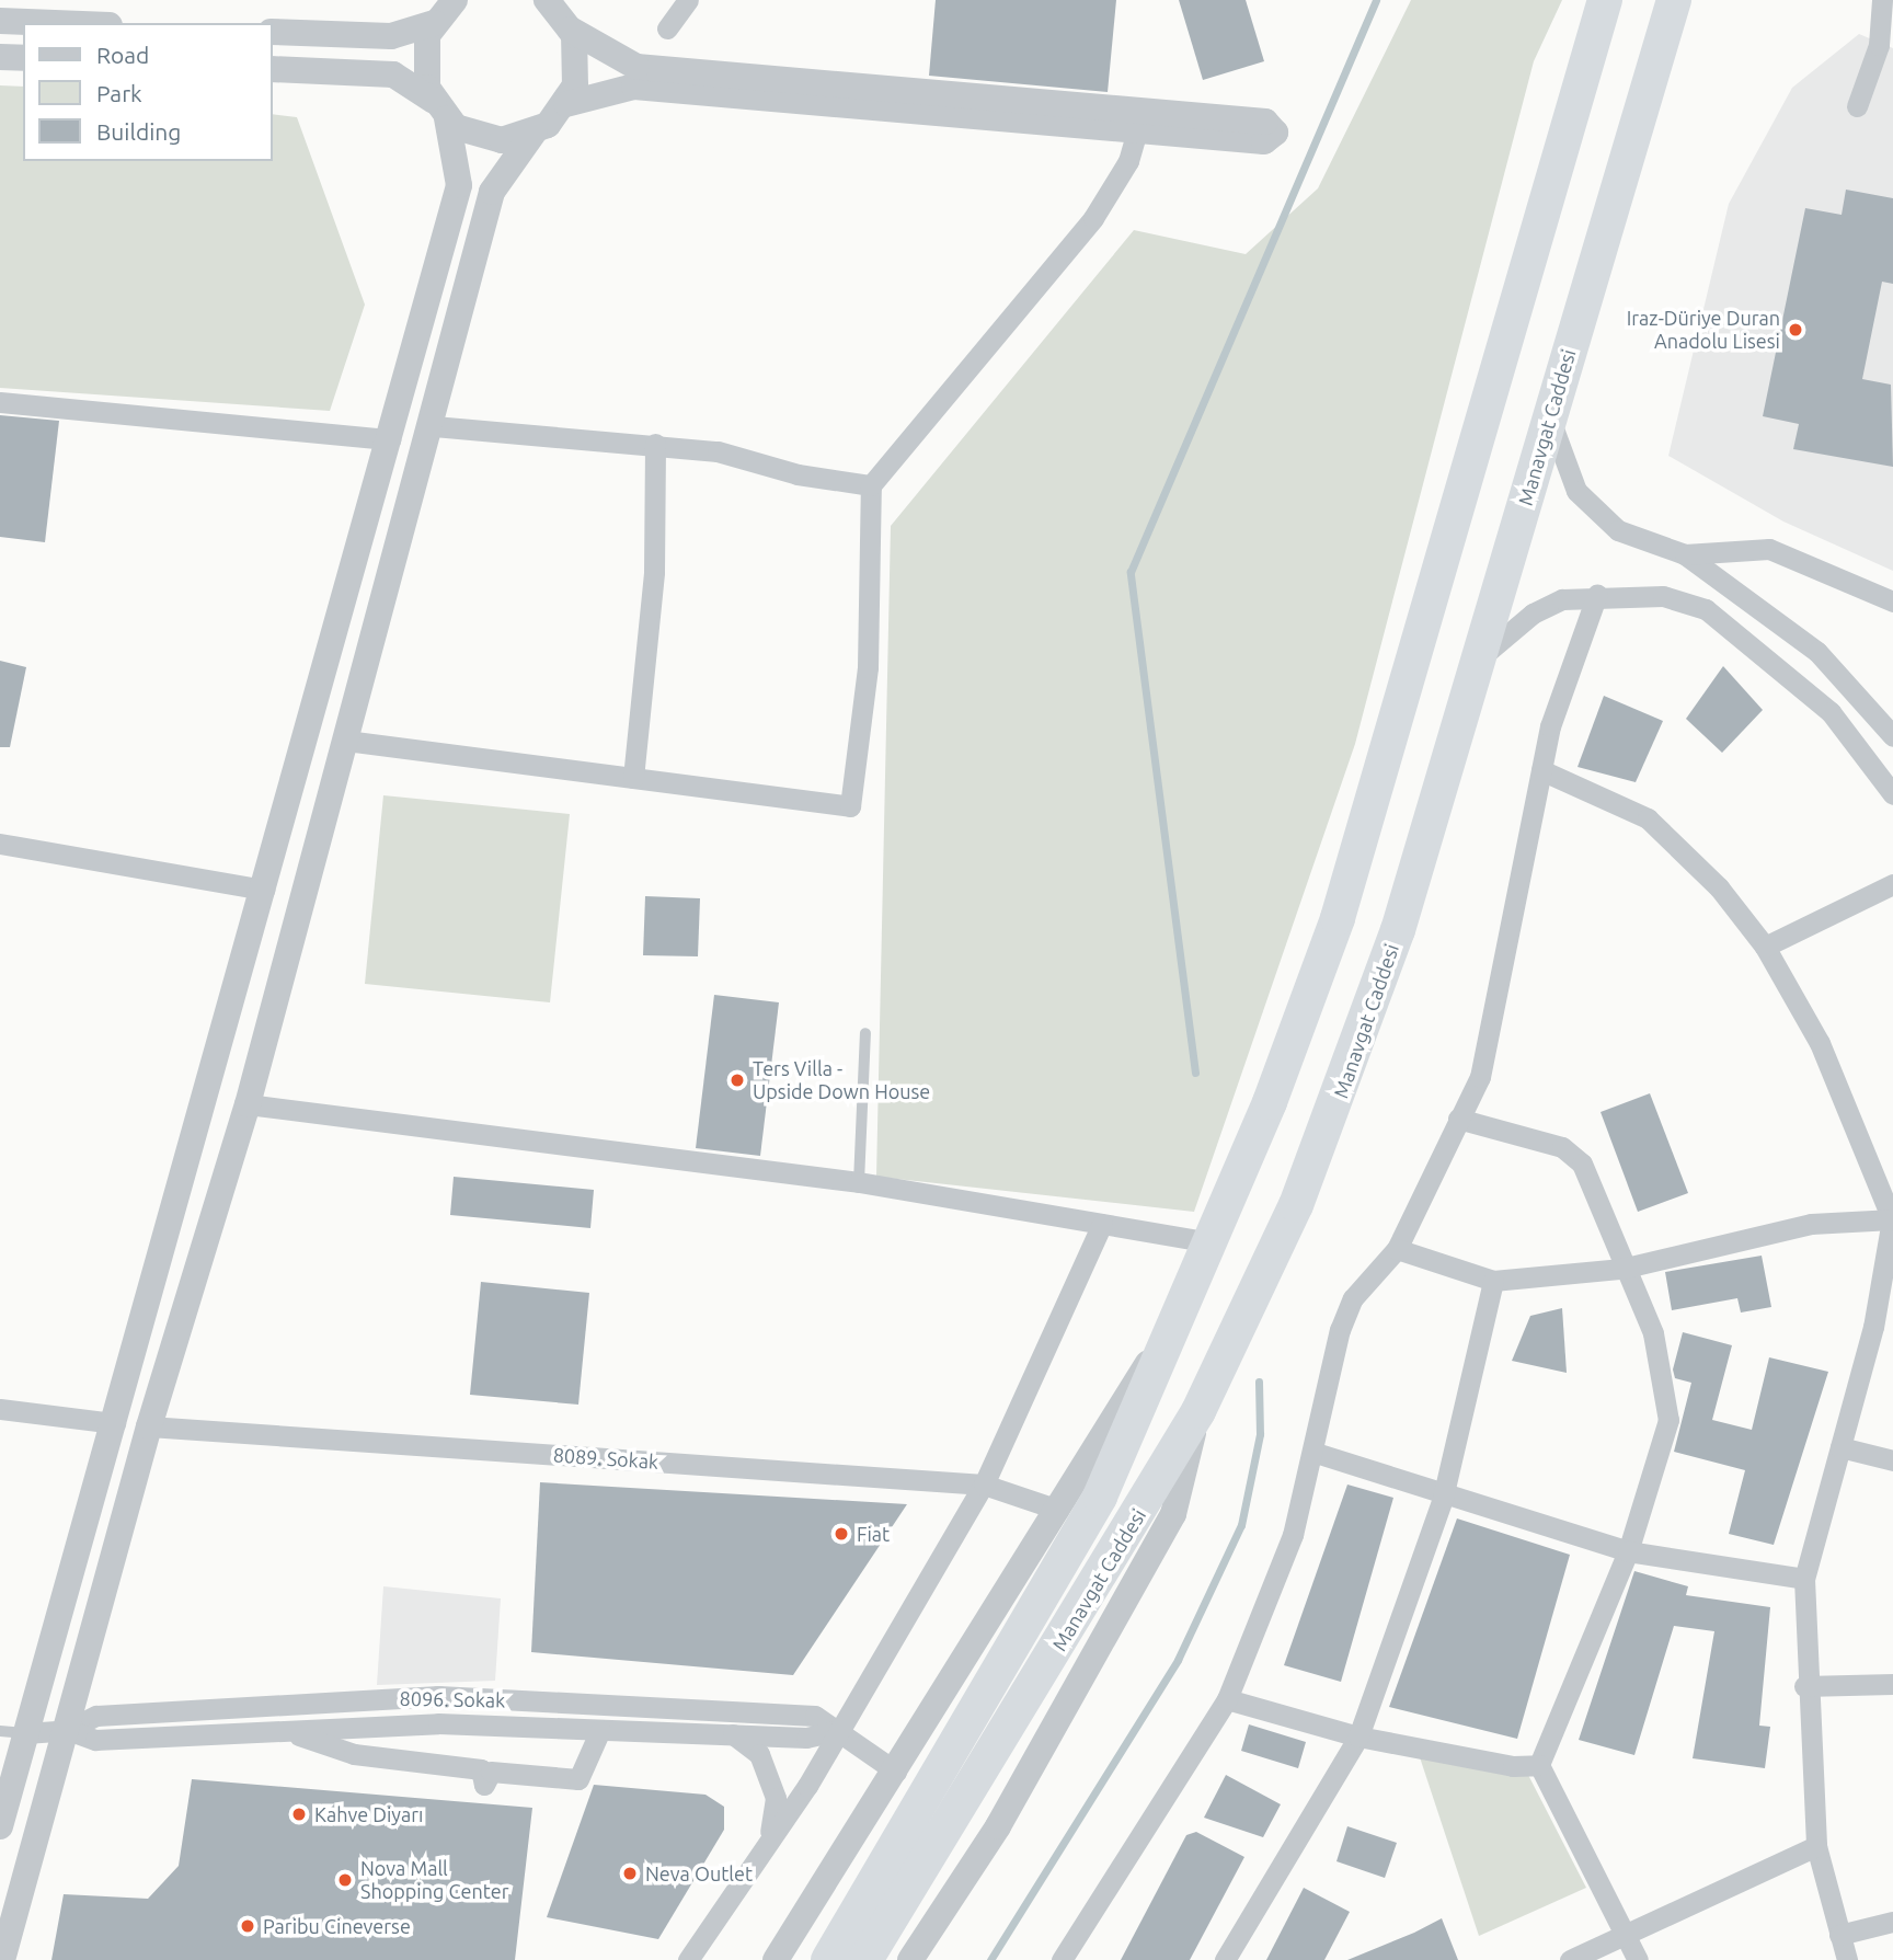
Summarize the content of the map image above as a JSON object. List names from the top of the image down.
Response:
{
  "streets": {
    "highway": ["Manavgat Caddesi"],
    "street": ["8089. Sokak", "8096. Sokak"]
  },
  "places": [
    "Iraz-Düriye Duran Anadolu Lisesi",
    "Ters Villa - Upside Down House",
    "Fiat",
    "Kahve Diyarı",
    "Neva Outlet",
    "Nova Mall Shopping Center",
    "Paribu Cineverse"
  ],
  "legend": ["Road", "Park", "Building"]
}
